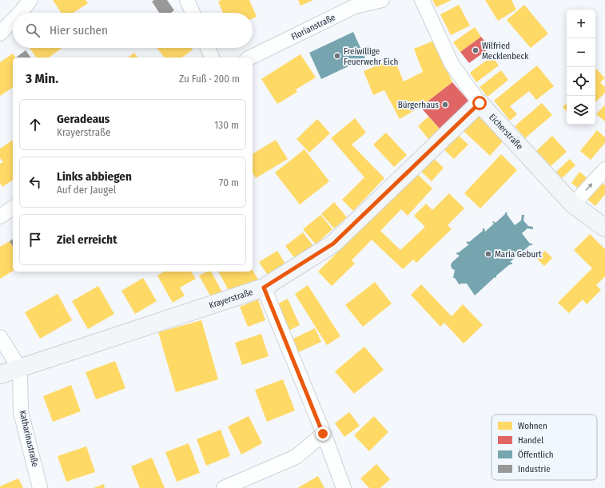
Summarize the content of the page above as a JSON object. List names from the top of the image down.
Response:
{
  "streets": {
    "street": [
      "Florianstraße",
      "Eicherstraße",
      "Krayerstraße",
      "Katharinastraße"
    ]
  },
  "crossings": [
    ["Eicherstraße", "Krayerstraße"],
    ["Krayerstraße", "Katharinastraße"]
  ],
  "places": [
    "Wilfried Mecklenbeck",
    "Freiwillige Feuerwehr Eich",
    "Bürgerhaus",
    "Maria Geburt"
  ],
  "legend": [
    "Wohnen",
    "Handel",
    "Öffentlich",
    "Industrie"
  ],
  "page": {
    "map_buttons": ["+", "−"],
    "search": "Hier suchen",
    "heading": ["3 Min.", "Zu Fuß · 200 m"],
    "list": [
      ["Geradeaus", "Krayerstraße", "130 m"],
      ["Links abbiegen", "Auf der Jaugel", "70 m"],
      "Ziel erreicht"
    ]
  }
}
